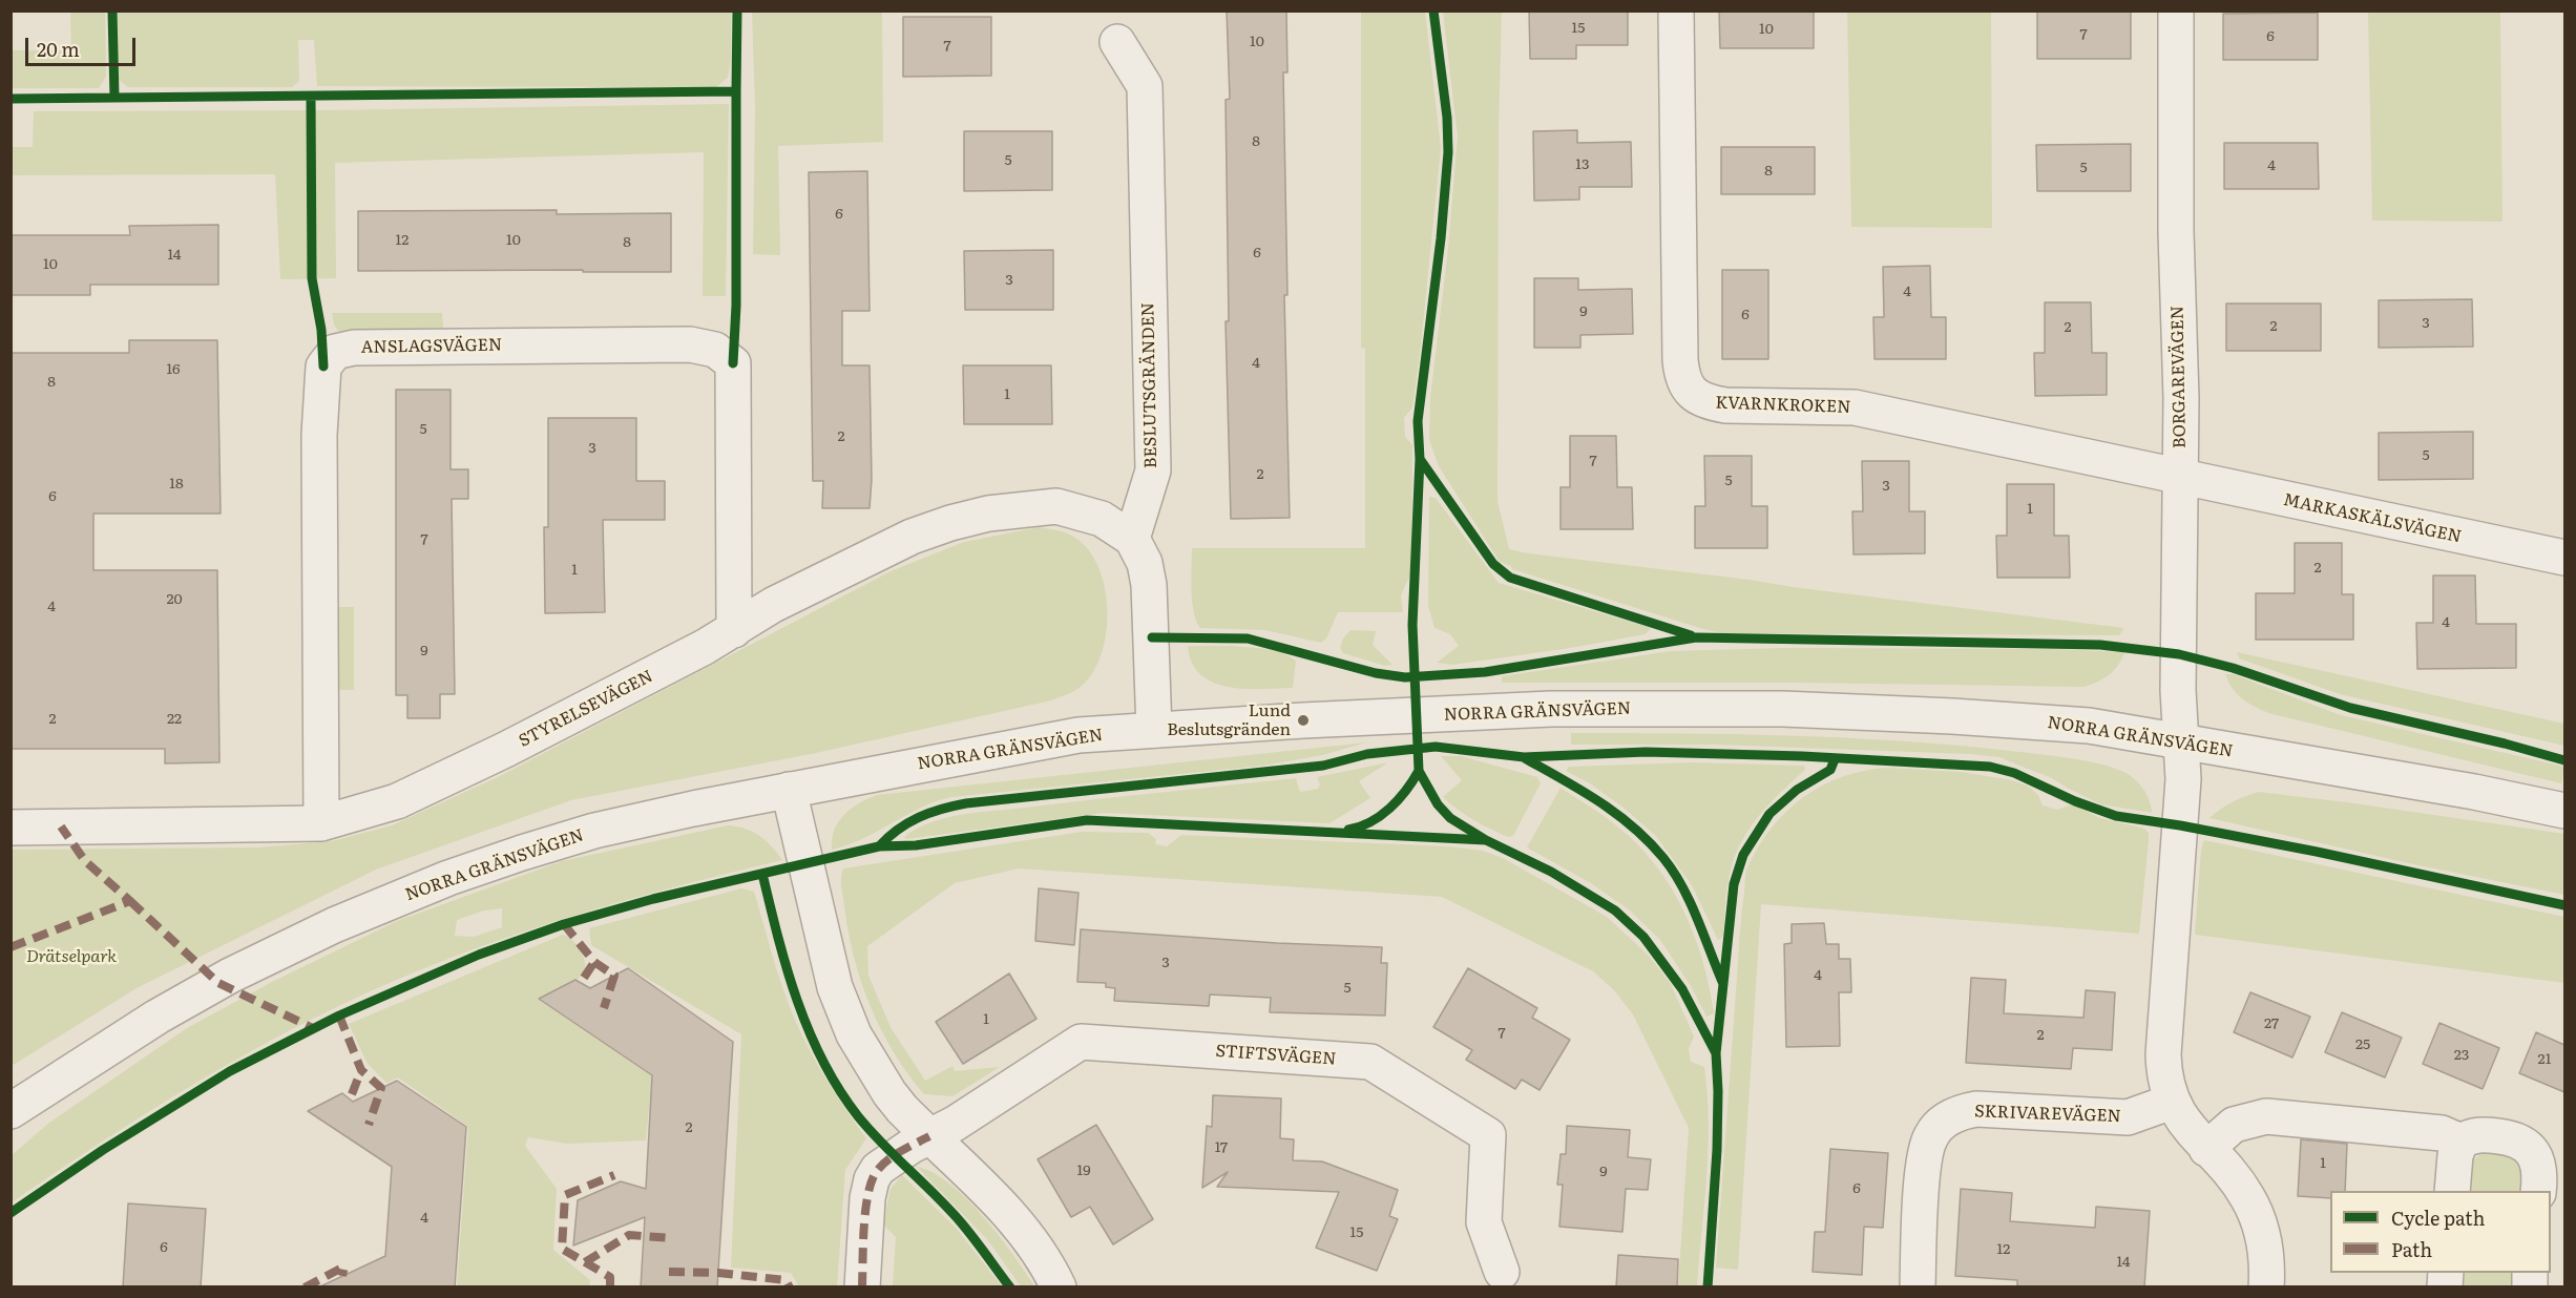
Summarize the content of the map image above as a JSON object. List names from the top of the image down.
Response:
{
  "streets": {
    "street": [
      "ANSLAGSVÄGEN",
      "BORGAREVÄGEN",
      "BESLUTSGRÄNDEN",
      "KVARNKROKEN",
      "MARKASKÄLSVÄGEN",
      "STYRELSEVÄGEN",
      "NORRA GRÄNSVÄGEN",
      "STIFTSVÄGEN",
      "SKRIVAREVÄGEN"
    ]
  },
  "crossings": [
    ["ANSLAGSVÄGEN", "STYRELSEVÄGEN"],
    ["BORGAREVÄGEN", "KVARNKROKEN"],
    ["BORGAREVÄGEN", "MARKASKÄLSVÄGEN"],
    ["BORGAREVÄGEN", "NORRA GRÄNSVÄGEN"],
    ["BESLUTSGRÄNDEN", "STYRELSEVÄGEN"],
    ["KVARNKROKEN", "MARKASKÄLSVÄGEN"]
  ],
  "parks": ["Drätselpark"],
  "places": ["Lund Beslutsgränden"],
  "house_numbers": [
    "15",
    "10",
    "7",
    "6",
    "10",
    "7",
    "8",
    "5",
    "13",
    "4",
    "5",
    "8",
    "6",
    "12",
    "10",
    "8",
    "6",
    "14",
    "10",
    "3",
    "4",
    "9",
    "6",
    "3",
    "2",
    "2",
    "4",
    "16",
    "8",
    "1",
    "5",
    "2",
    "3",
    "5",
    "7",
    "2",
    "5",
    "18",
    "3",
    "6",
    "1",
    "7",
    "2",
    "1",
    "20",
    "4",
    "4",
    "9",
    "2",
    "22",
    "3",
    "4",
    "5",
    "1",
    "27",
    "7",
    "2",
    "25",
    "23",
    "21",
    "2",
    "17",
    "1",
    "19",
    "9",
    "6",
    "4",
    "15",
    "6",
    "12",
    "14"
  ],
  "legend": ["Cycle path", "Path"],
  "scale_bar": "20 m"
}
